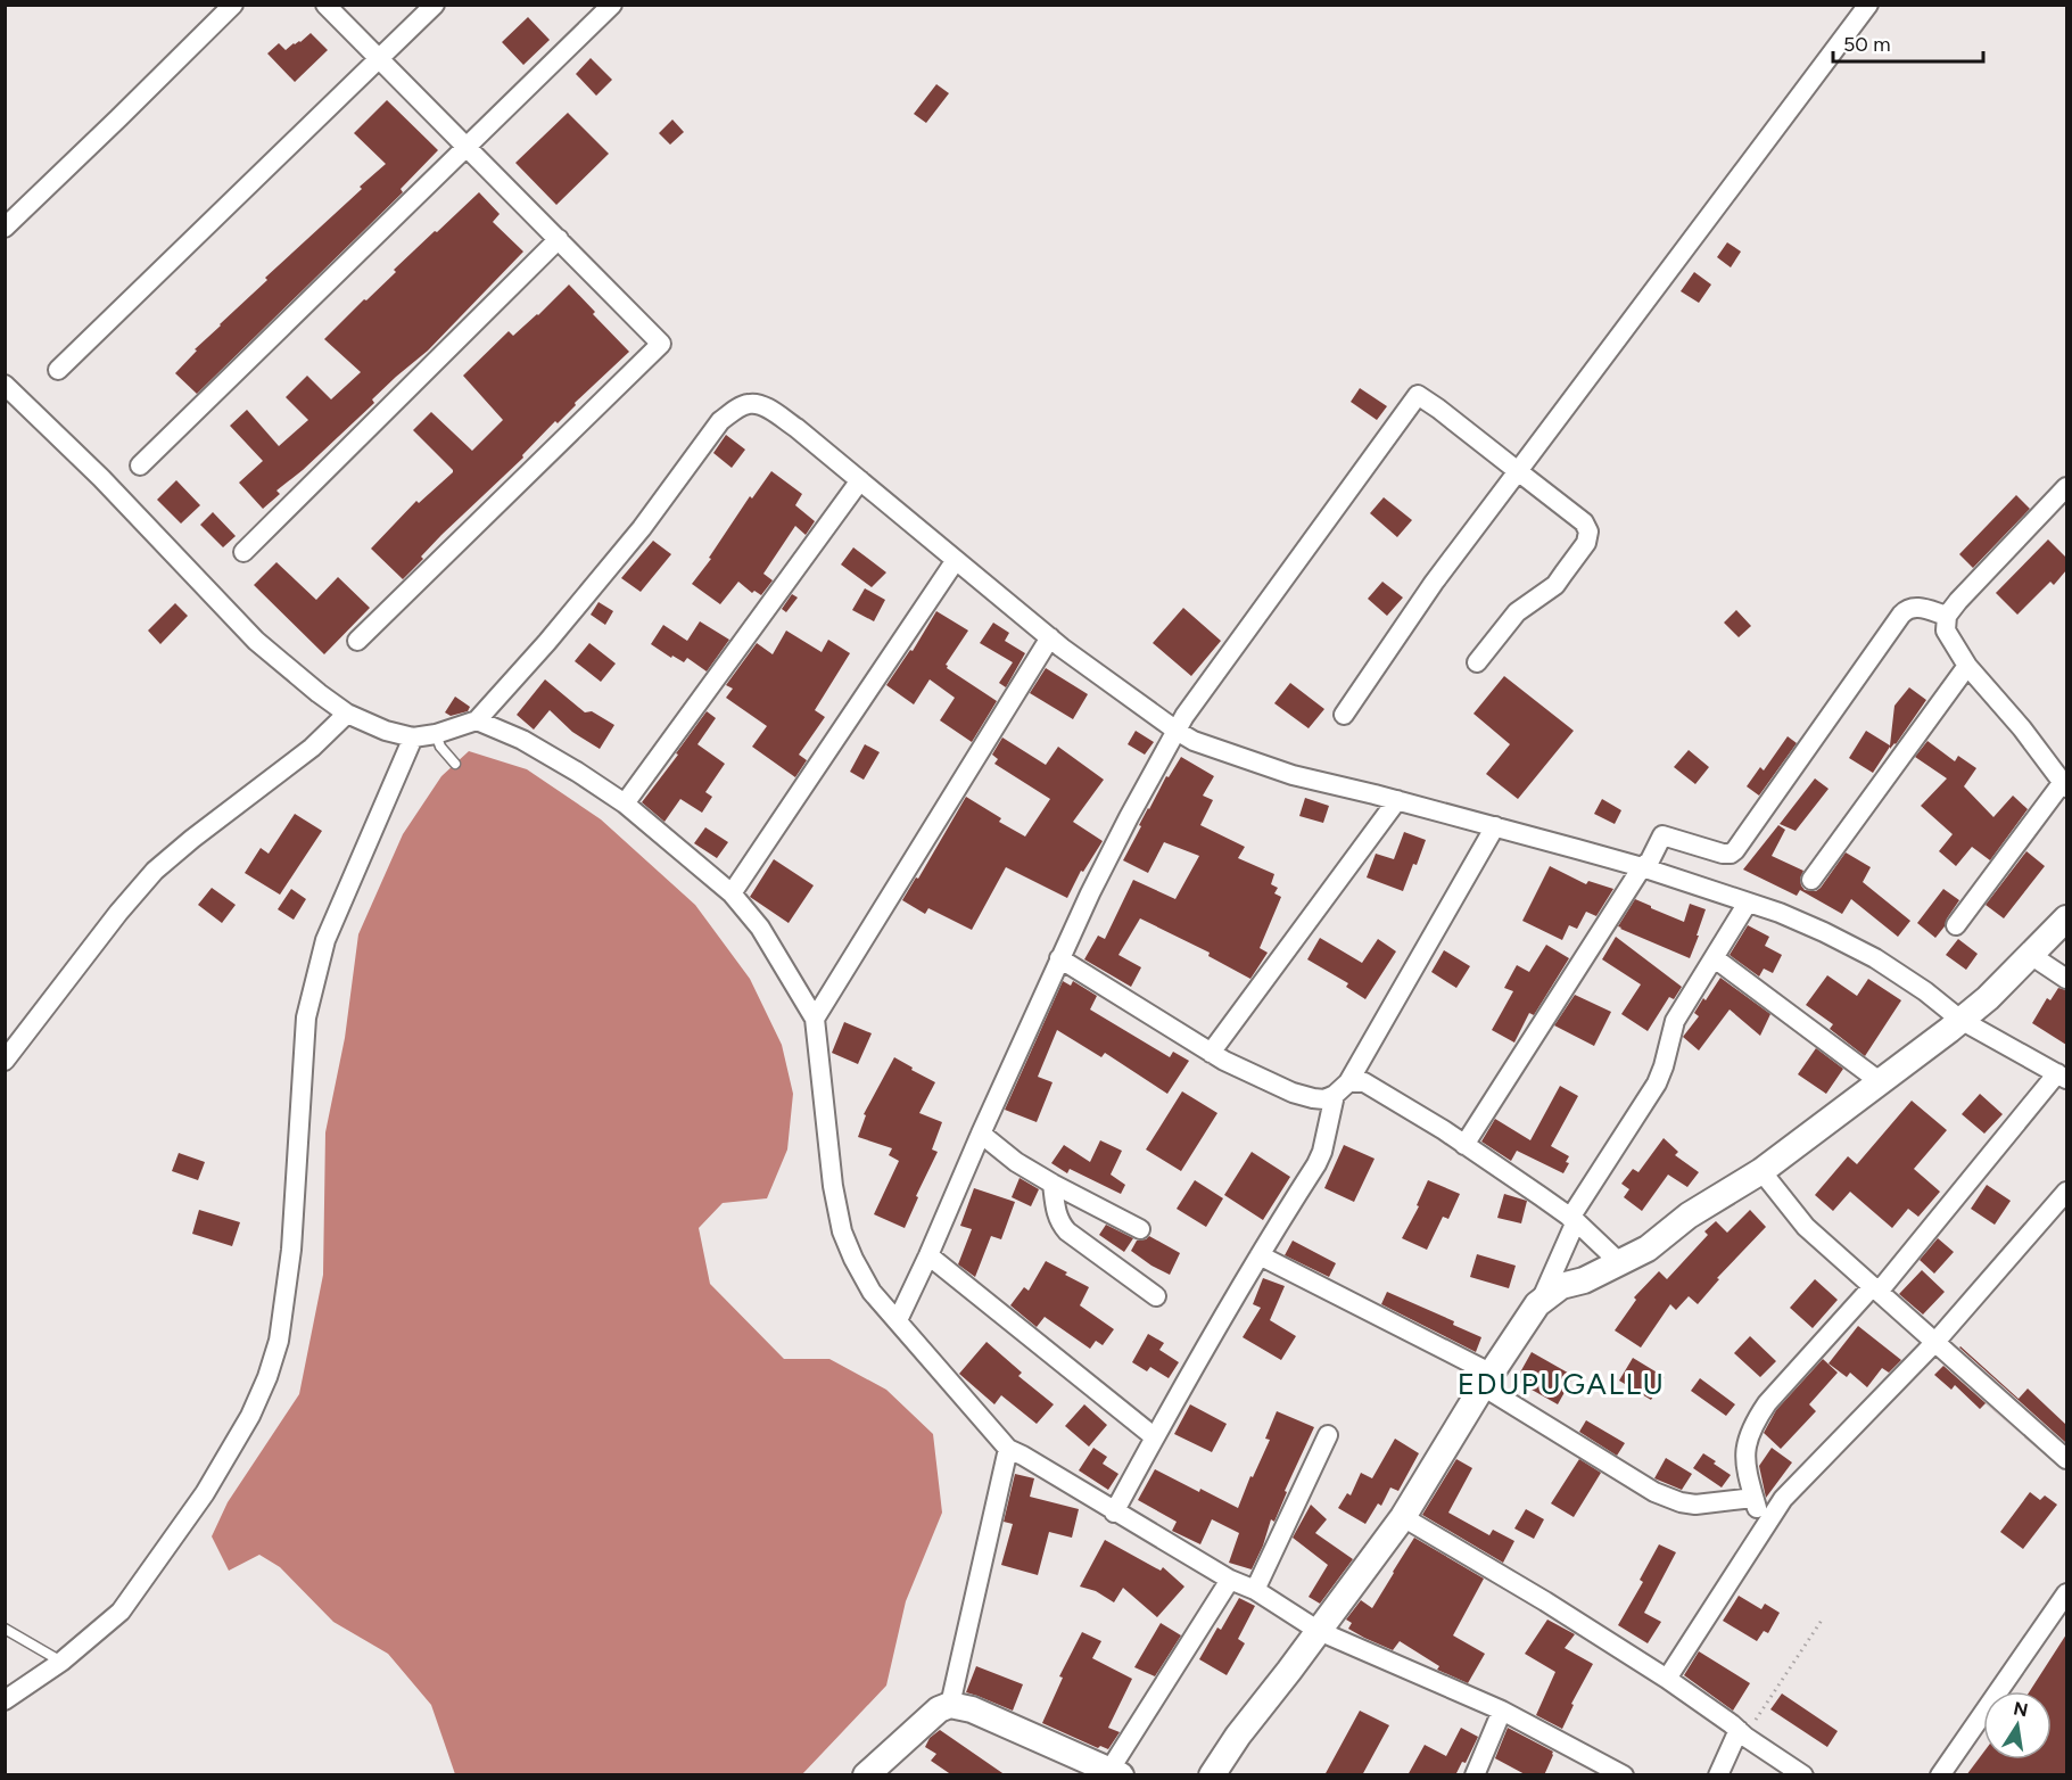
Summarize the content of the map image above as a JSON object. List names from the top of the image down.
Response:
{
  "districts": ["EDUPUGALLU"],
  "scale_bar": "50 m",
  "north": "top"
}
